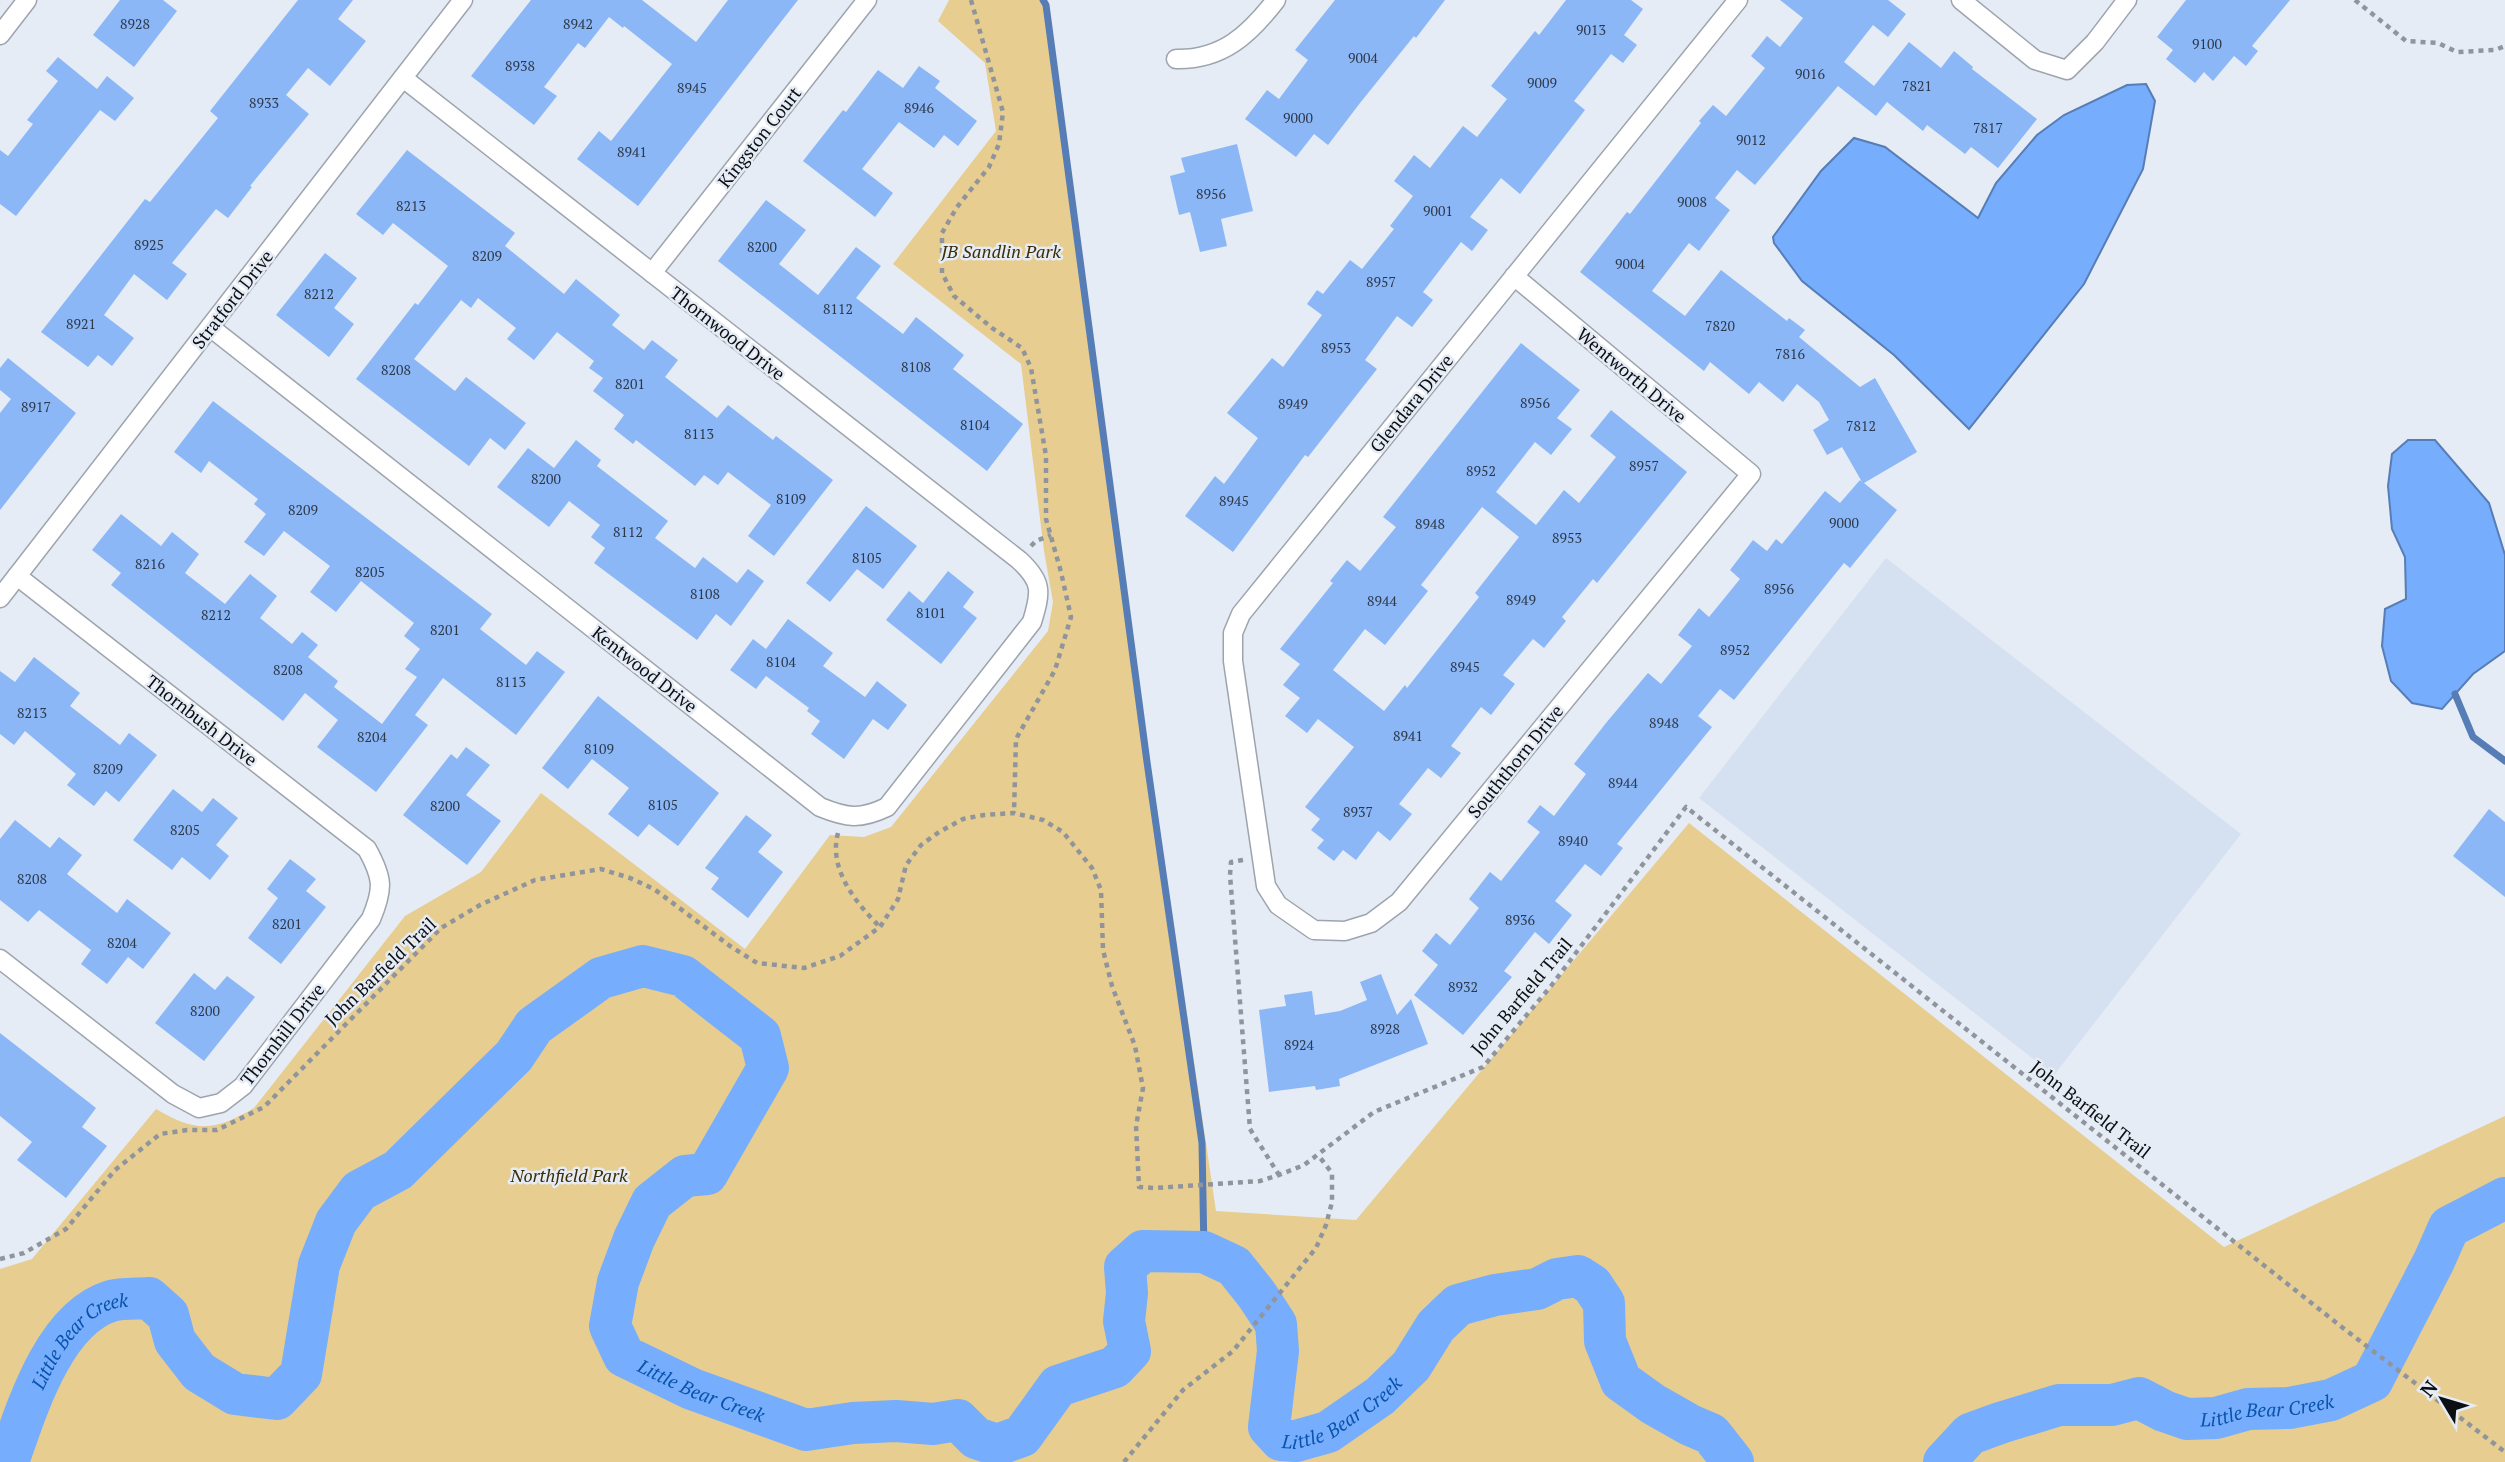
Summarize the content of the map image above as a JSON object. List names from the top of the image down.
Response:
{
  "streets": {
    "street": [
      "Kingston Court",
      "Stratford Drive",
      "Thornwood Drive",
      "Wentworth Drive",
      "Glendara Drive",
      "Kentwood Drive",
      "Thornbush Drive",
      "Souththorn Drive",
      "Thornhill Drive"
    ],
    "path": ["John Barfield Trail"]
  },
  "crossings": [
    ["Kingston Court", "Thornwood Drive"],
    ["Stratford Drive", "Thornwood Drive"],
    ["Stratford Drive", "Kentwood Drive"],
    ["Stratford Drive", "Thornbush Drive"],
    ["Thornwood Drive", "Kentwood Drive"],
    ["Wentworth Drive", "Glendara Drive"],
    ["Wentworth Drive", "Souththorn Drive"],
    ["Glendara Drive", "Souththorn Drive"],
    ["Thornbush Drive", "Thornhill Drive"]
  ],
  "water": ["Little Bear Creek"],
  "parks": ["JB Sandlin Park", "Northfield Park"],
  "house_numbers": [
    "8928",
    "8942",
    "9013",
    "9100",
    "9004",
    "8938",
    "9016",
    "9009",
    "7821",
    "8945",
    "8933",
    "8946",
    "9000",
    "7817",
    "9012",
    "8941",
    "8956",
    "9008",
    "8213",
    "9001",
    "8925",
    "8200",
    "8209",
    "9004",
    "8957",
    "8212",
    "8112",
    "8921",
    "7820",
    "8953",
    "7816",
    "8108",
    "8208",
    "8201",
    "8956",
    "8949",
    "8917",
    "8104",
    "7812",
    "8113",
    "8957",
    "8952",
    "8200",
    "8109",
    "8945",
    "8209",
    "9000",
    "8948",
    "8112",
    "8953",
    "8105",
    "8216",
    "8205",
    "8956",
    "8108",
    "8949",
    "8944",
    "8101",
    "8212",
    "8201",
    "8952",
    "8104",
    "8945",
    "8208",
    "8113",
    "8213",
    "8948",
    "8941",
    "8204",
    "8109",
    "8209",
    "8944",
    "8105",
    "8200",
    "8937",
    "8205",
    "8940",
    "8208",
    "8936",
    "8201",
    "8204",
    "8932",
    "8200",
    "8928",
    "8924"
  ],
  "north": "top left"
}
